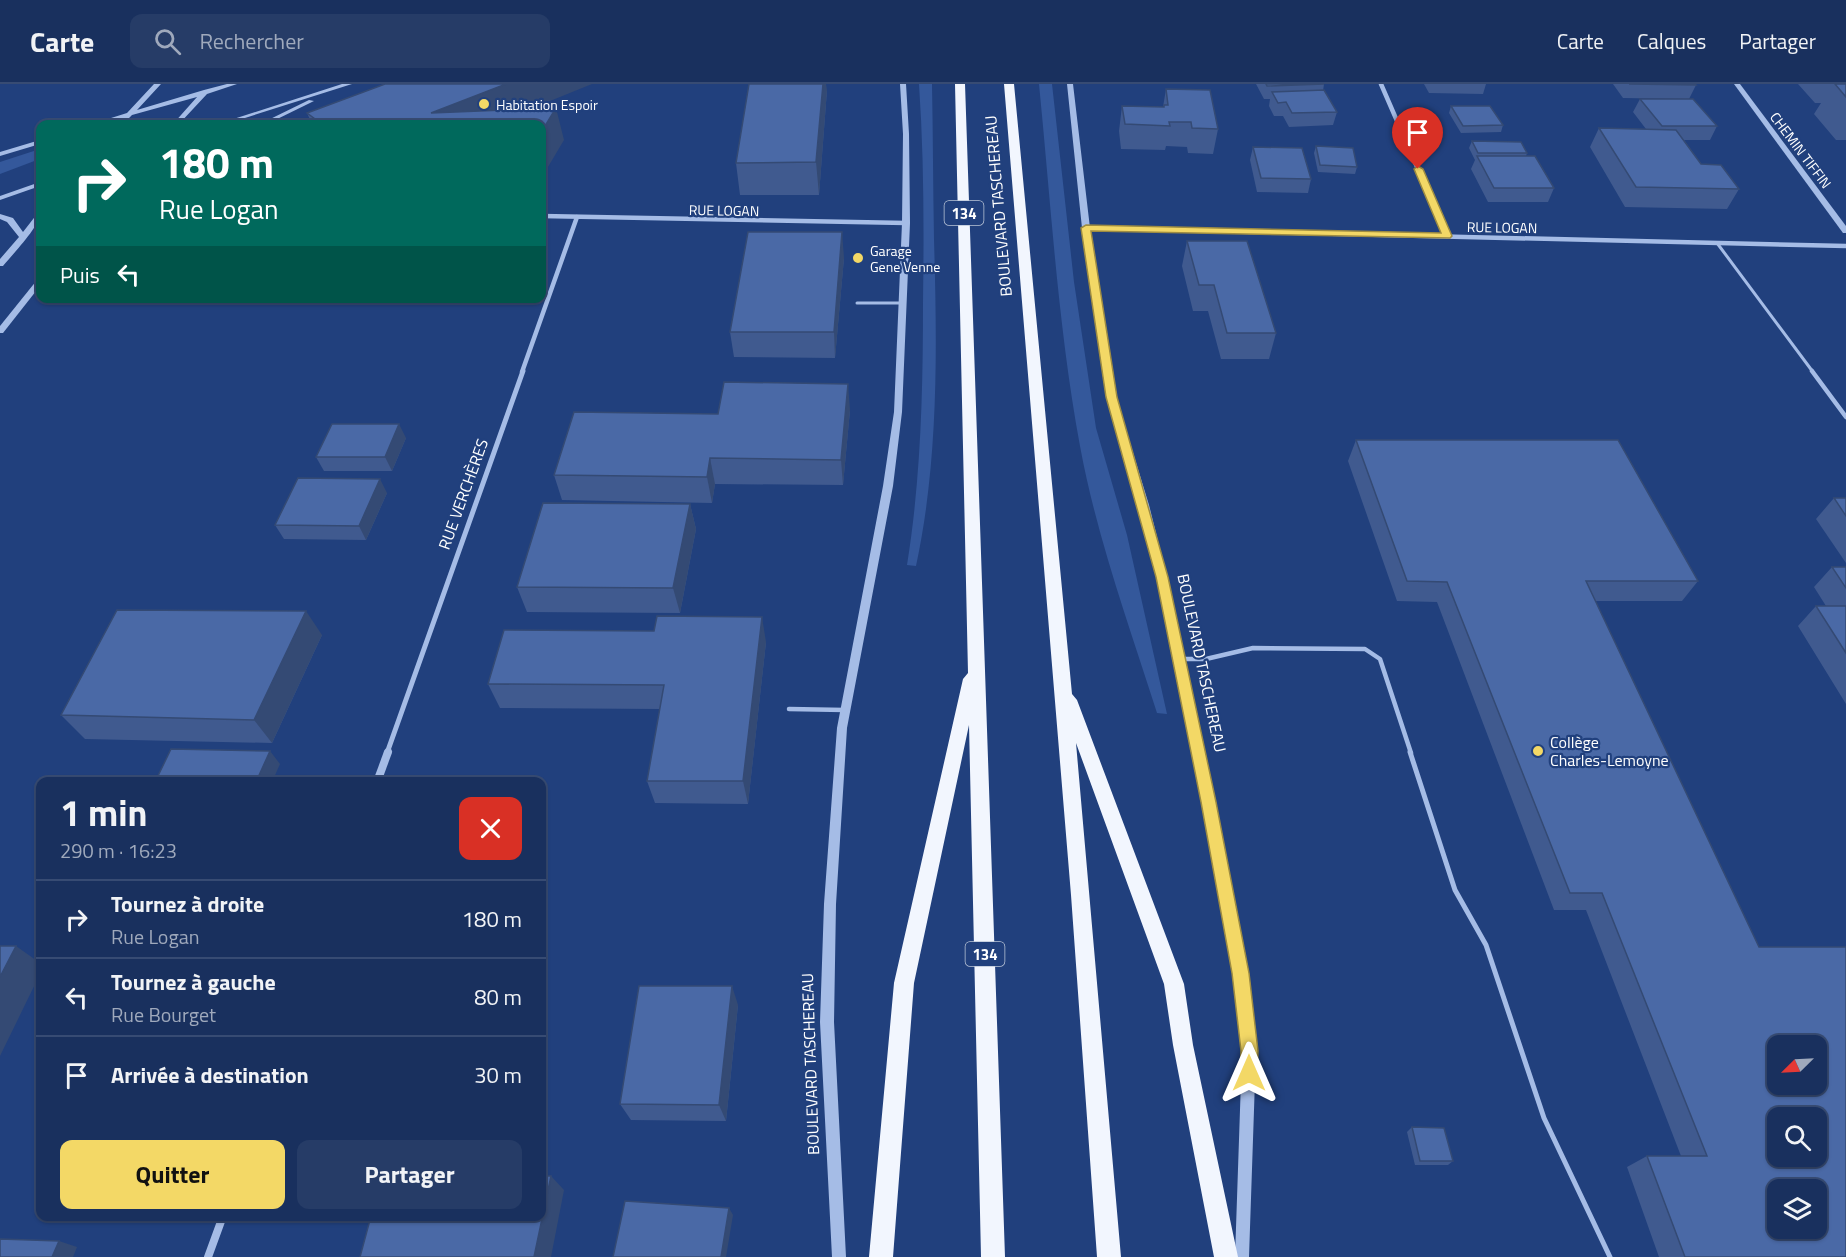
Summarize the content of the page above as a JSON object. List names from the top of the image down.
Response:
{
  "streets": {
    "highway": ["BOULEVARD TASCHEREAU", "134"],
    "street": ["CHEMIN TIFFIN", "RUE LOGAN", "RUE VERCHÈRES"]
  },
  "crossings": [
    ["BOULEVARD TASCHEREAU", "RUE LOGAN"],
    ["RUE LOGAN", "RUE VERCHÈRES"]
  ],
  "places": ["Habitation Espoir", "Garage Gene Venne", "Collège Charles-Lemoyne"],
  "north": "bottom left",
  "page": {
    "header": "Carte",
    "search": "Rechercher",
    "nav": ["Carte", "Calques", "Partager"],
    "turn": ["180 m", "Rue Logan"],
    "then": "Puis",
    "heading": ["1 min", "290 m · 16:23"],
    "list": [
      {
        "name": "Tournez à droite",
        "note": "Rue Logan",
        "value": "180 m"
      },
      {
        "name": "Tournez à gauche",
        "note": "Rue Bourget",
        "value": "80 m"
      },
      {
        "name": "Arrivée à destination",
        "value": "30 m"
      }
    ],
    "buttons": ["Quitter", "Partager"]
  }
}
